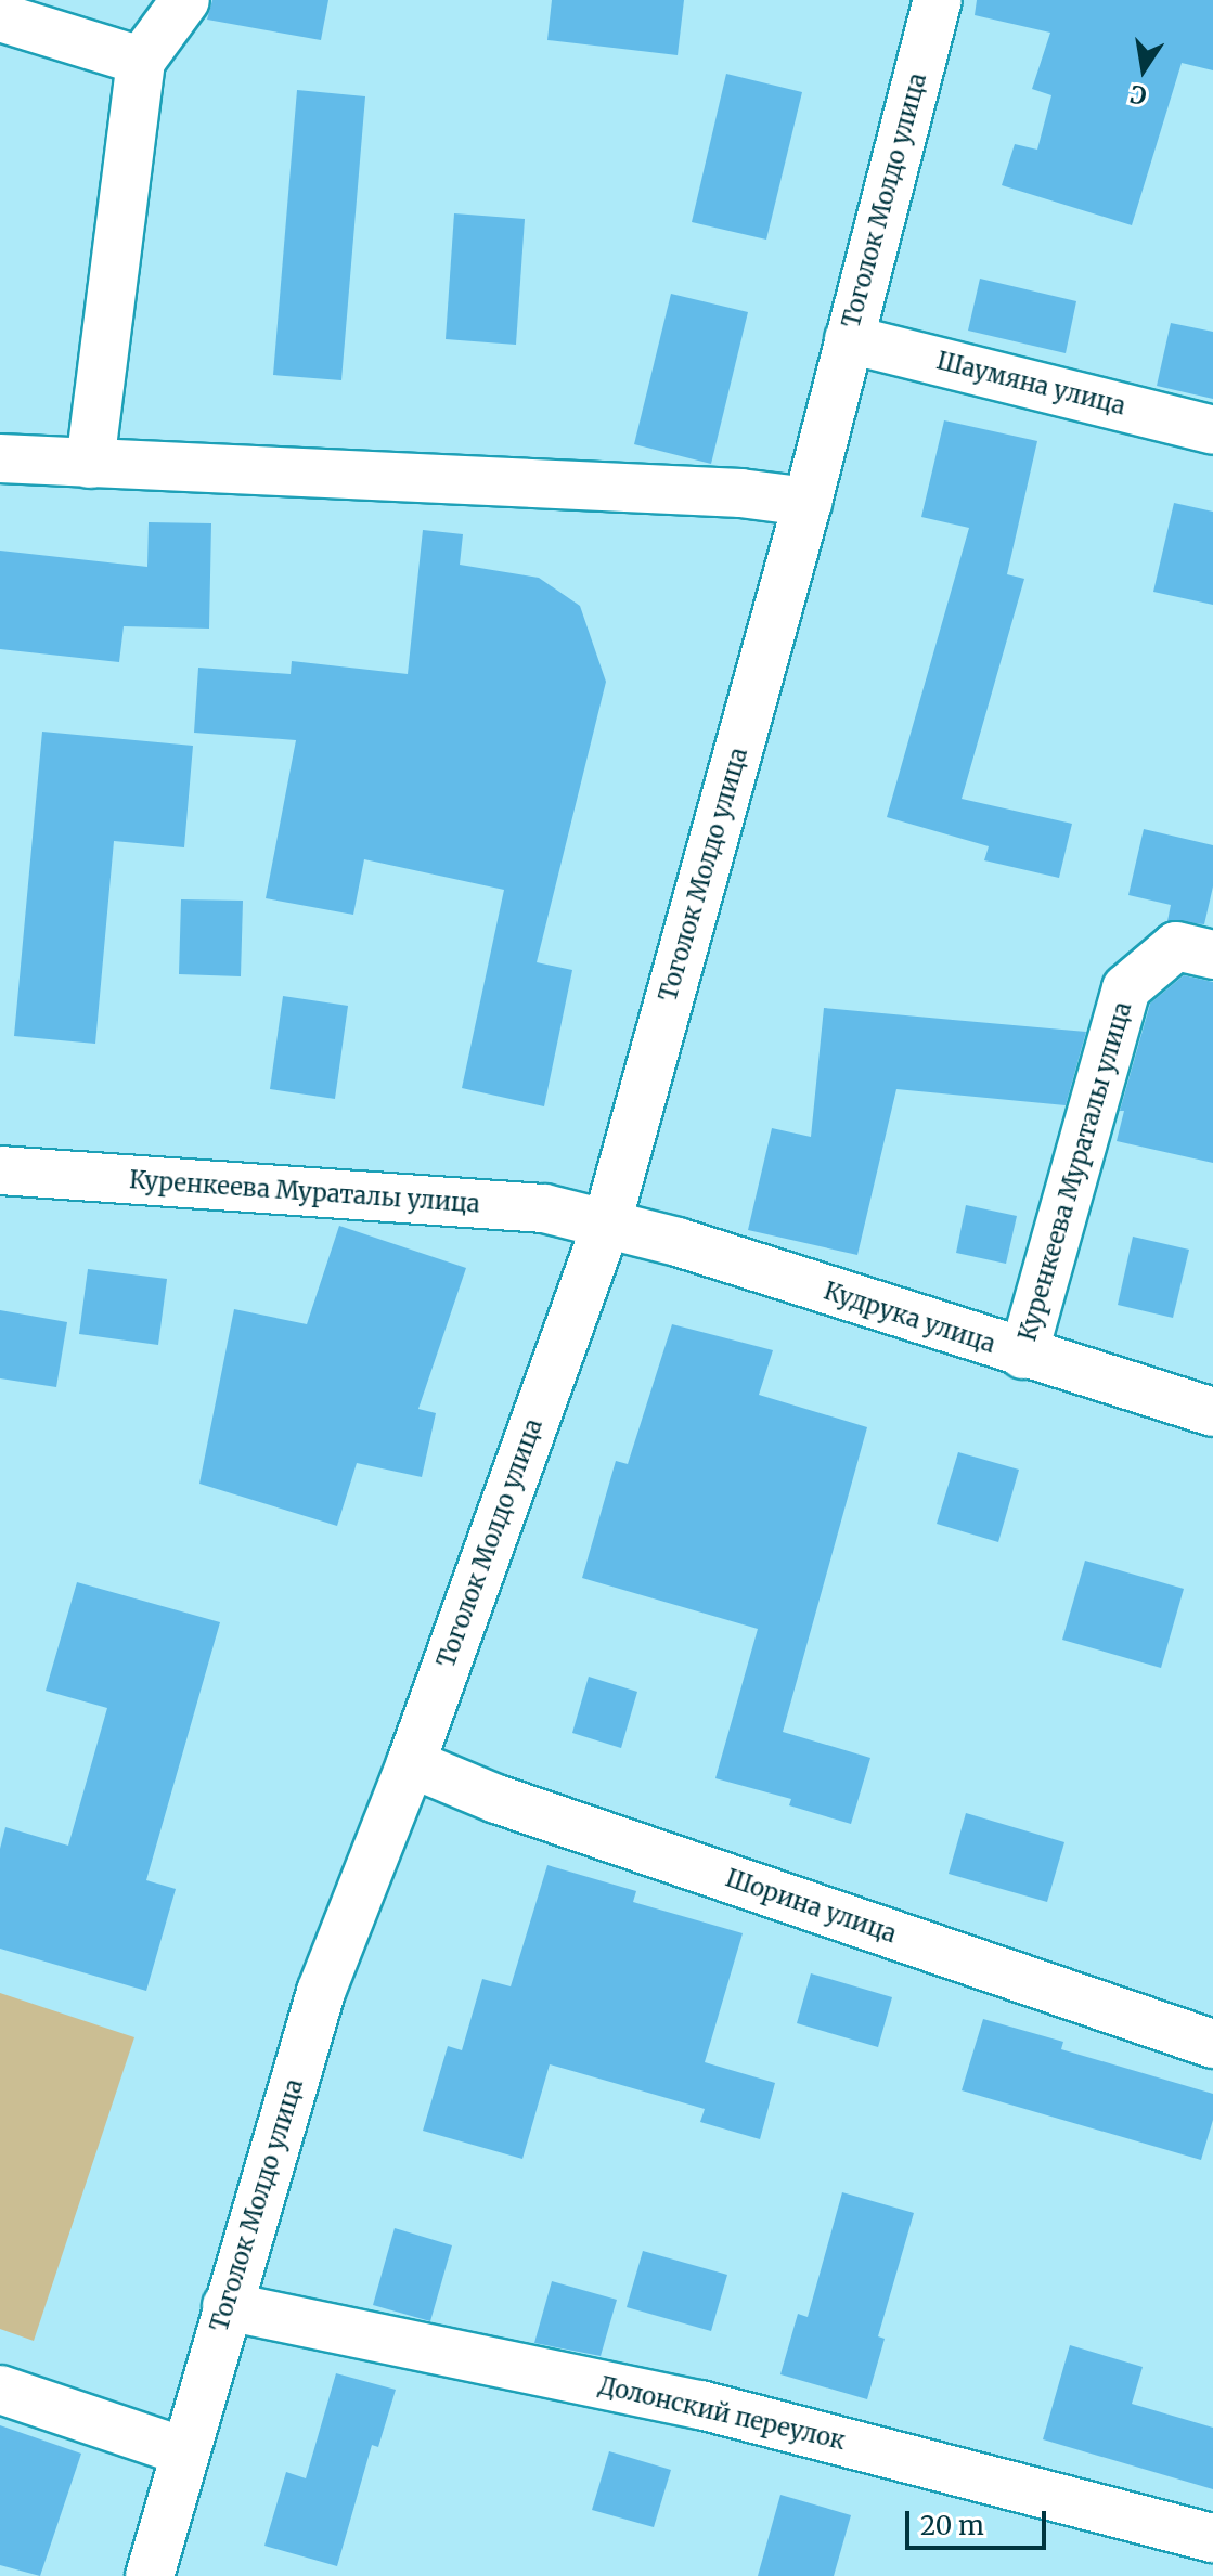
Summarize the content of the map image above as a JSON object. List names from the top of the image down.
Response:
{
  "streets": {
    "street": [
      "Тоголок Молдо улица",
      "Шаумяна улица",
      "Куренкеева Мураталы улица",
      "Кудрука улица",
      "Шорина улица",
      "Долонский переулок"
    ]
  },
  "crossings": [
    ["Тоголок Молдо улица", "Шаумяна улица"],
    ["Тоголок Молдо улица", "Куренкеева Мураталы улица"],
    ["Тоголок Молдо улица", "Кудрука улица"],
    ["Тоголок Молдо улица", "Шорина улица"],
    ["Тоголок Молдо улица", "Долонский переулок"],
    ["Куренкеева Мураталы улица", "Кудрука улица"]
  ],
  "scale_bar": "20 m",
  "north": "bottom"
}
